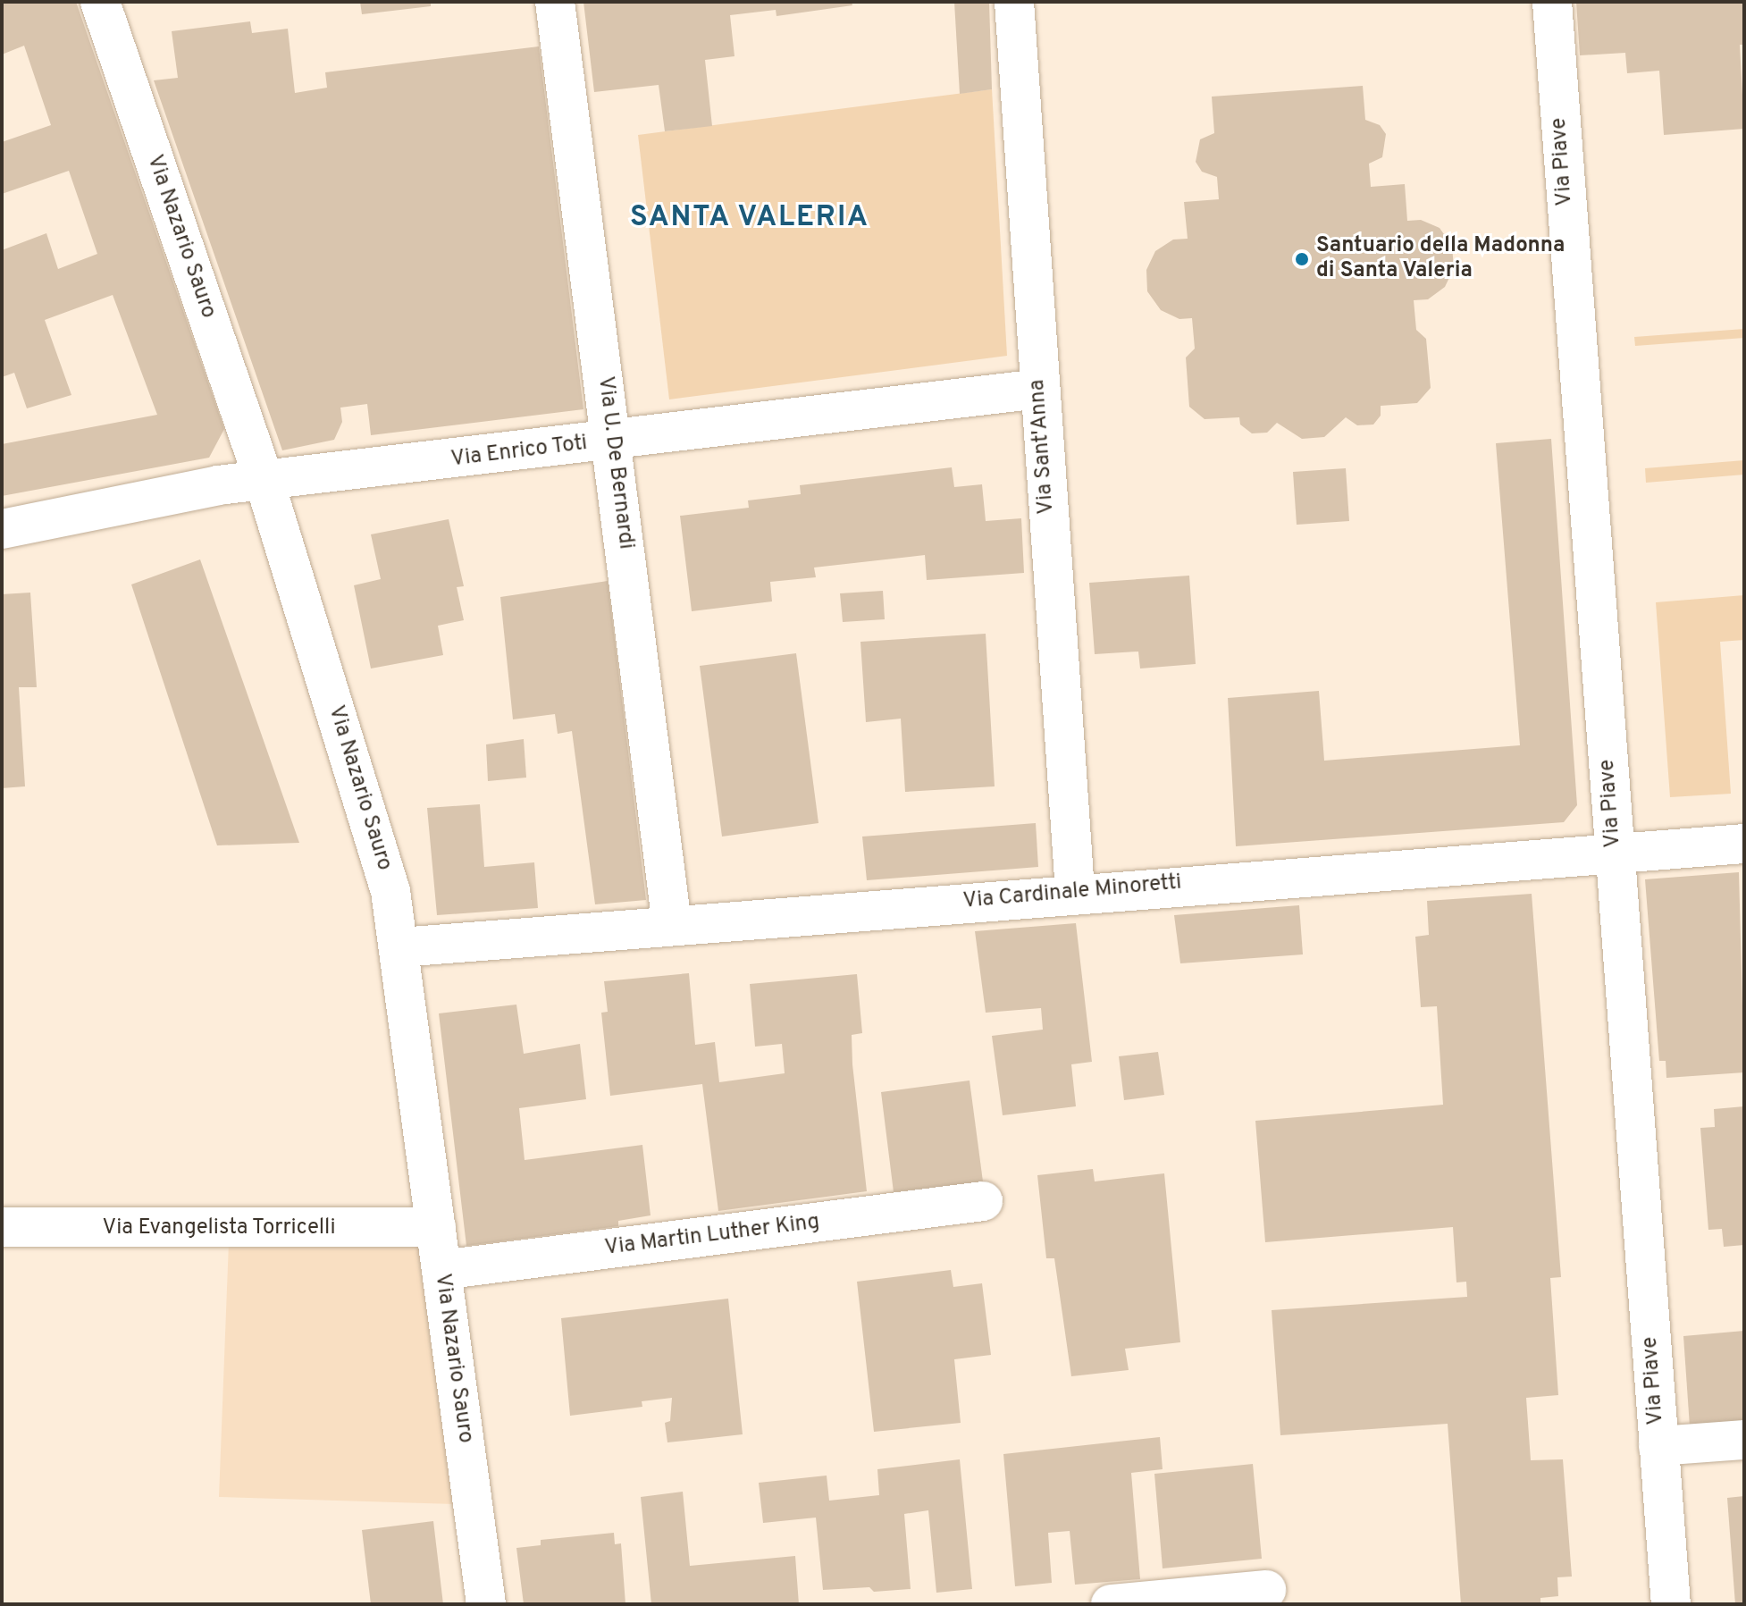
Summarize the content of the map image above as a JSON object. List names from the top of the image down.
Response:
{
  "streets": {
    "street": [
      "Via Piave",
      "Via Nazario Sauro",
      "Via Sant'Anna",
      "Via Enrico Toti",
      "Via U. De Bernardi",
      "Via Cardinale Minoretti",
      "Via Evangelista Torricelli",
      "Via Martin Luther King"
    ]
  },
  "crossings": [
    ["Via Piave", "Via Cardinale Minoretti"],
    ["Via Nazario Sauro", "Via Enrico Toti"],
    ["Via Nazario Sauro", "Via Cardinale Minoretti"],
    ["Via Nazario Sauro", "Via Evangelista Torricelli"],
    ["Via Nazario Sauro", "Via Martin Luther King"],
    ["Via Sant'Anna", "Via Enrico Toti"],
    ["Via Sant'Anna", "Via Cardinale Minoretti"],
    ["Via Enrico Toti", "Via U. De Bernardi"],
    ["Via U. De Bernardi", "Via Cardinale Minoretti"]
  ],
  "districts": ["SANTA VALERIA"],
  "places": ["Santuario della Madonna di Santa Valeria"]
}
